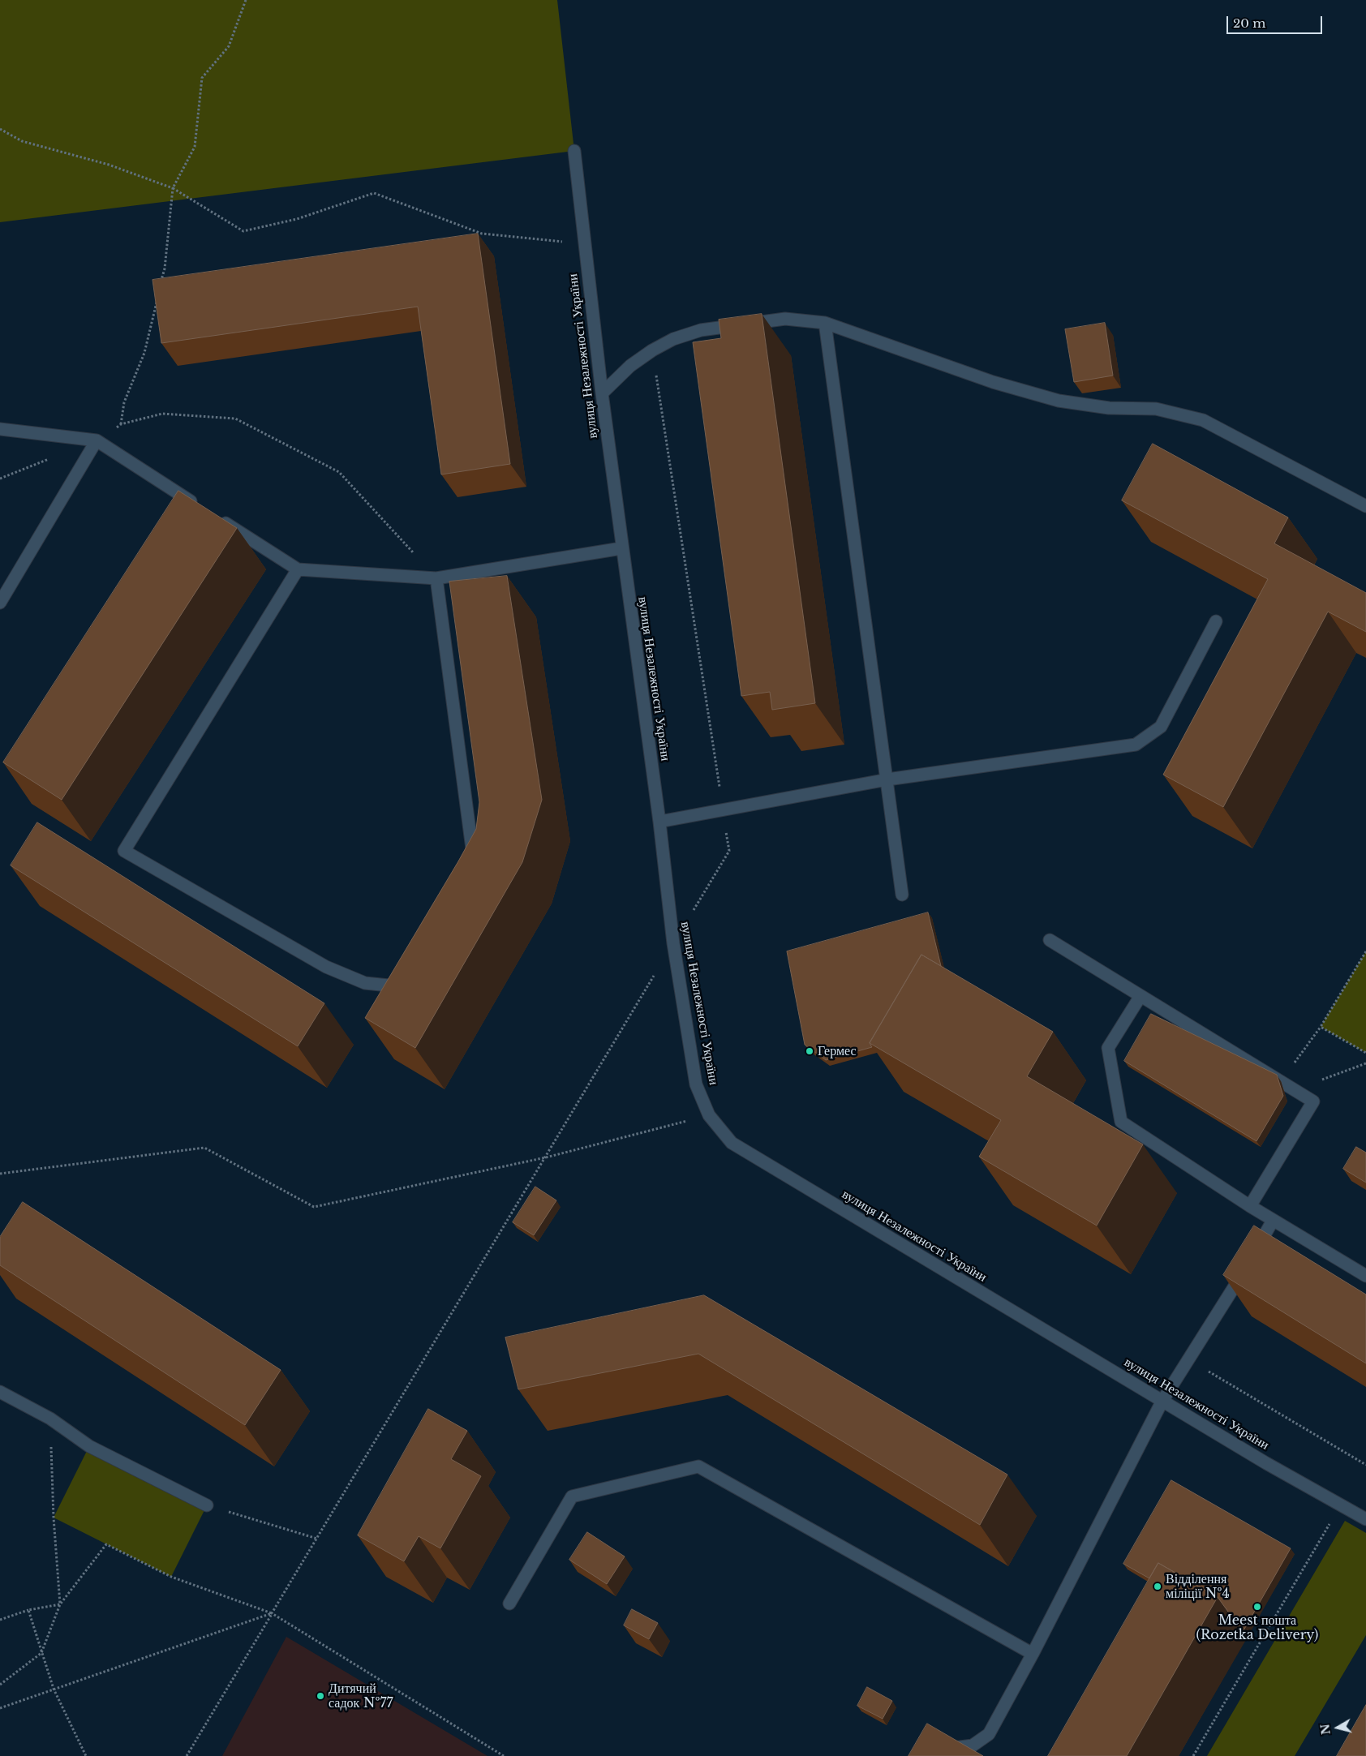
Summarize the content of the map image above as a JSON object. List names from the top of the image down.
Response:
{
  "streets": {
    "street": ["вулиця Незалежності України"]
  },
  "places": [
    "Гермес",
    "Відділення міліції №4",
    "Meest пошта (Rozetka Delivery)",
    "Дитячий садок №77"
  ],
  "scale_bar": "20 m",
  "north": "left"
}
